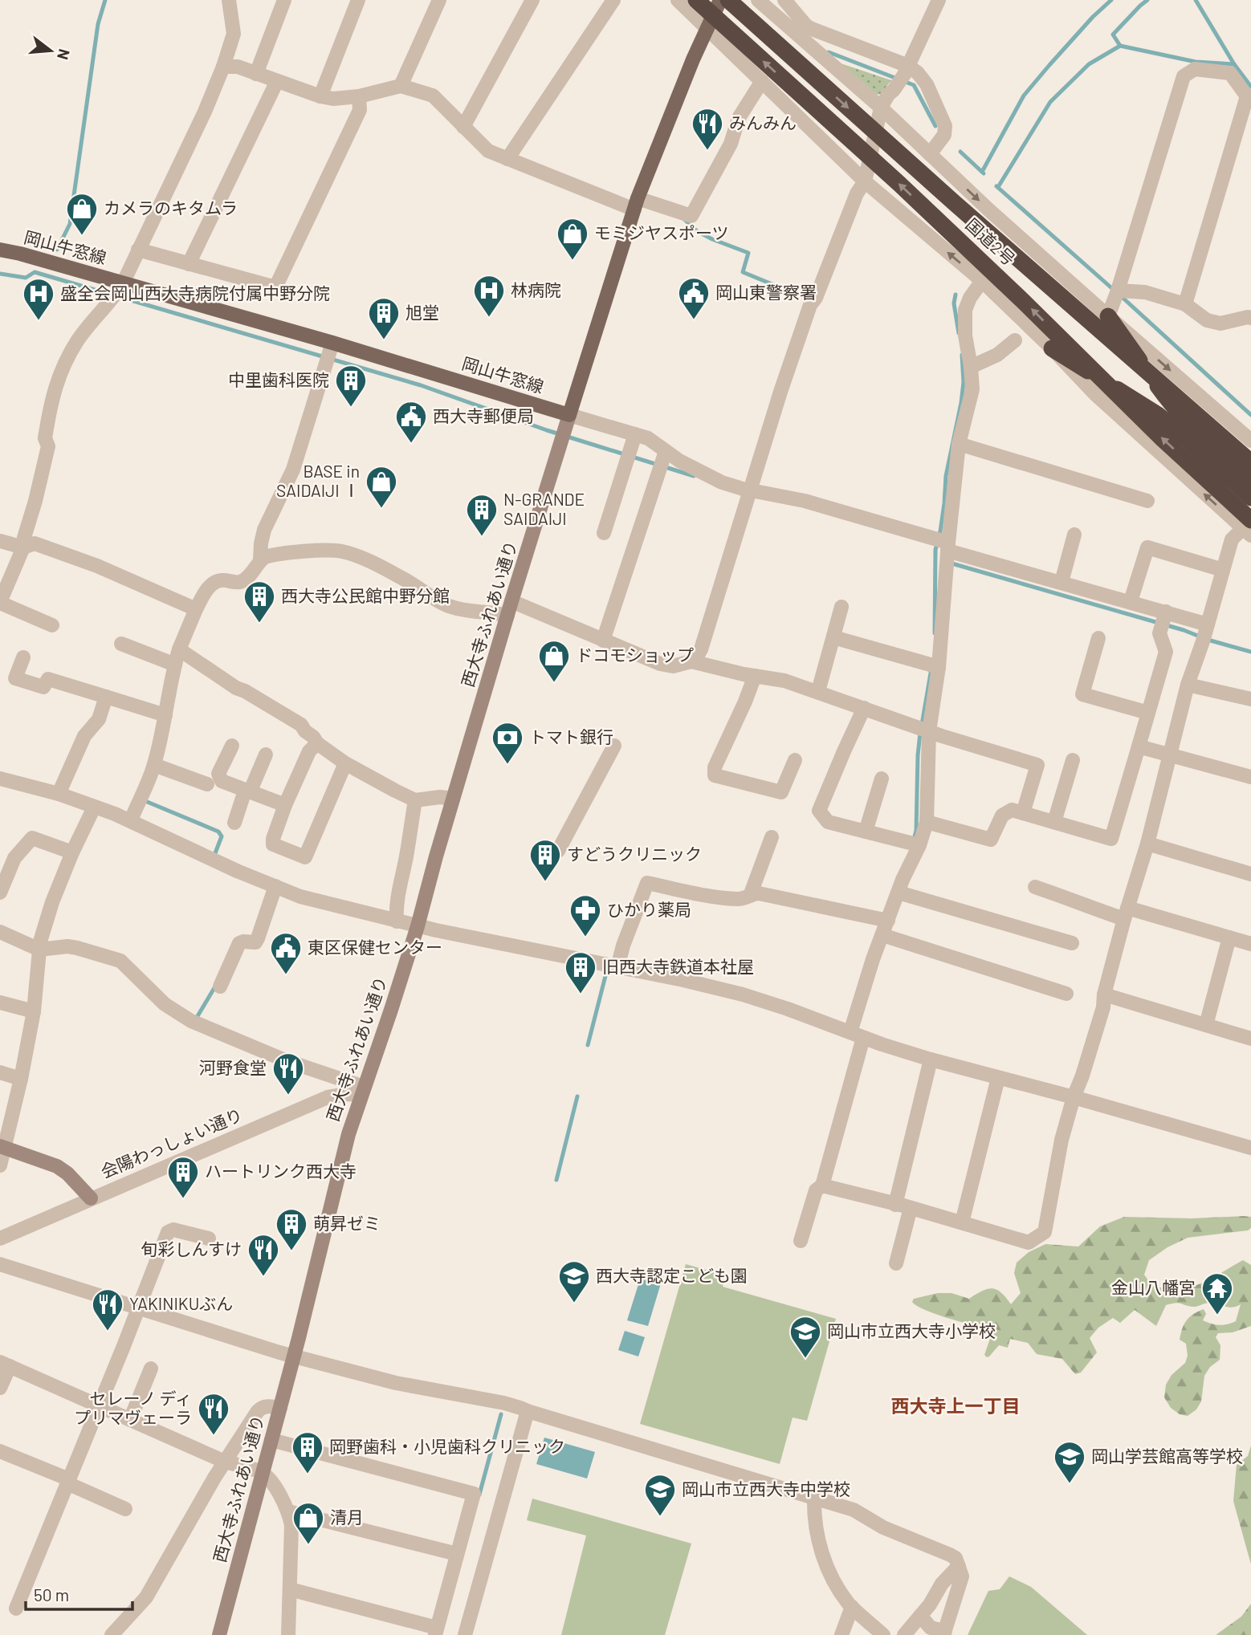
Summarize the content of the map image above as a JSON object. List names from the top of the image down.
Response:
{
  "streets": {
    "highway": ["国道2号"],
    "main road": ["岡山牛窓線"],
    "street": ["西大寺ふれあい通り", "会陽わっしょい通り"]
  },
  "crossings": [
    ["岡山牛窓線", "西大寺ふれあい通り"],
    ["西大寺ふれあい通り", "会陽わっしょい通り"]
  ],
  "districts": ["西大寺上一丁目"],
  "places": {
    "restaurant": [
      "みんみん",
      "河野食堂",
      "旬彩しんすけ",
      "YAKINIKUぶん",
      "セレーノ ディ プリマヴェーラ"
    ],
    "shop": [
      "カメラのキタムラ",
      "モミジヤスポーツ",
      "BASE in SAIDAIJI Ⅰ",
      "ドコモショップ",
      "清月"
    ],
    "hospital": ["林病院", "盛全会岡山西大寺病院付属中野分院"],
    "public building": ["岡山東警察署", "西大寺郵便局", "東区保健センター"],
    "building": [
      "旭堂",
      "中里歯科医院",
      "N-GRANDE SAIDAIJI",
      "西大寺公民館中野分館",
      "すどうクリニック",
      "旧西大寺鉄道本社屋",
      "ハートリンク西大寺",
      "萌昇ゼミ",
      "岡野歯科・小児歯科クリニック"
    ],
    "bank": ["トマト銀行"],
    "pharmacy": ["ひかり薬局"],
    "school or university": [
      "西大寺認定こども園",
      "岡山市立西大寺小学校",
      "岡山学芸館高等学校",
      "岡山市立西大寺中学校"
    ],
    "temple": ["金山八幡宮"]
  },
  "scale_bar": "50 m",
  "north": "right"
}
